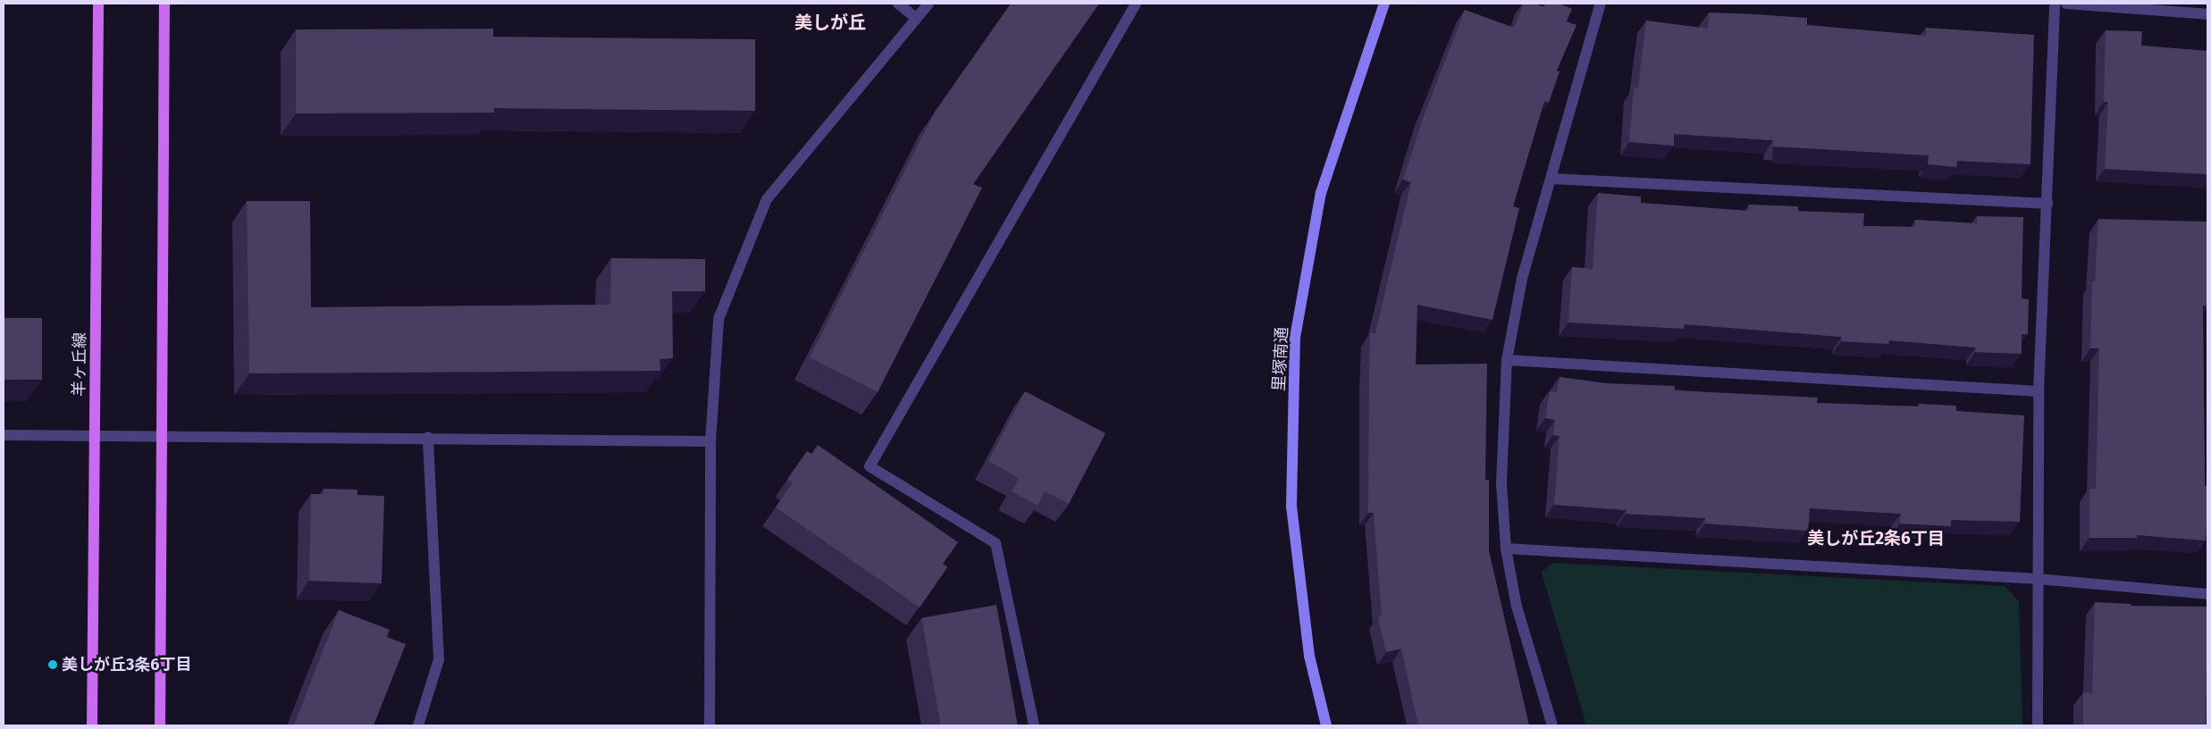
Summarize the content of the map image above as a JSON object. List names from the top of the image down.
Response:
{
  "streets": {
    "main road": ["羊ヶ丘線"],
    "street": ["里塚南通"]
  },
  "districts": ["美しが丘", "美しが丘2条6丁目"],
  "places": ["美しが丘3条6丁目"]
}
